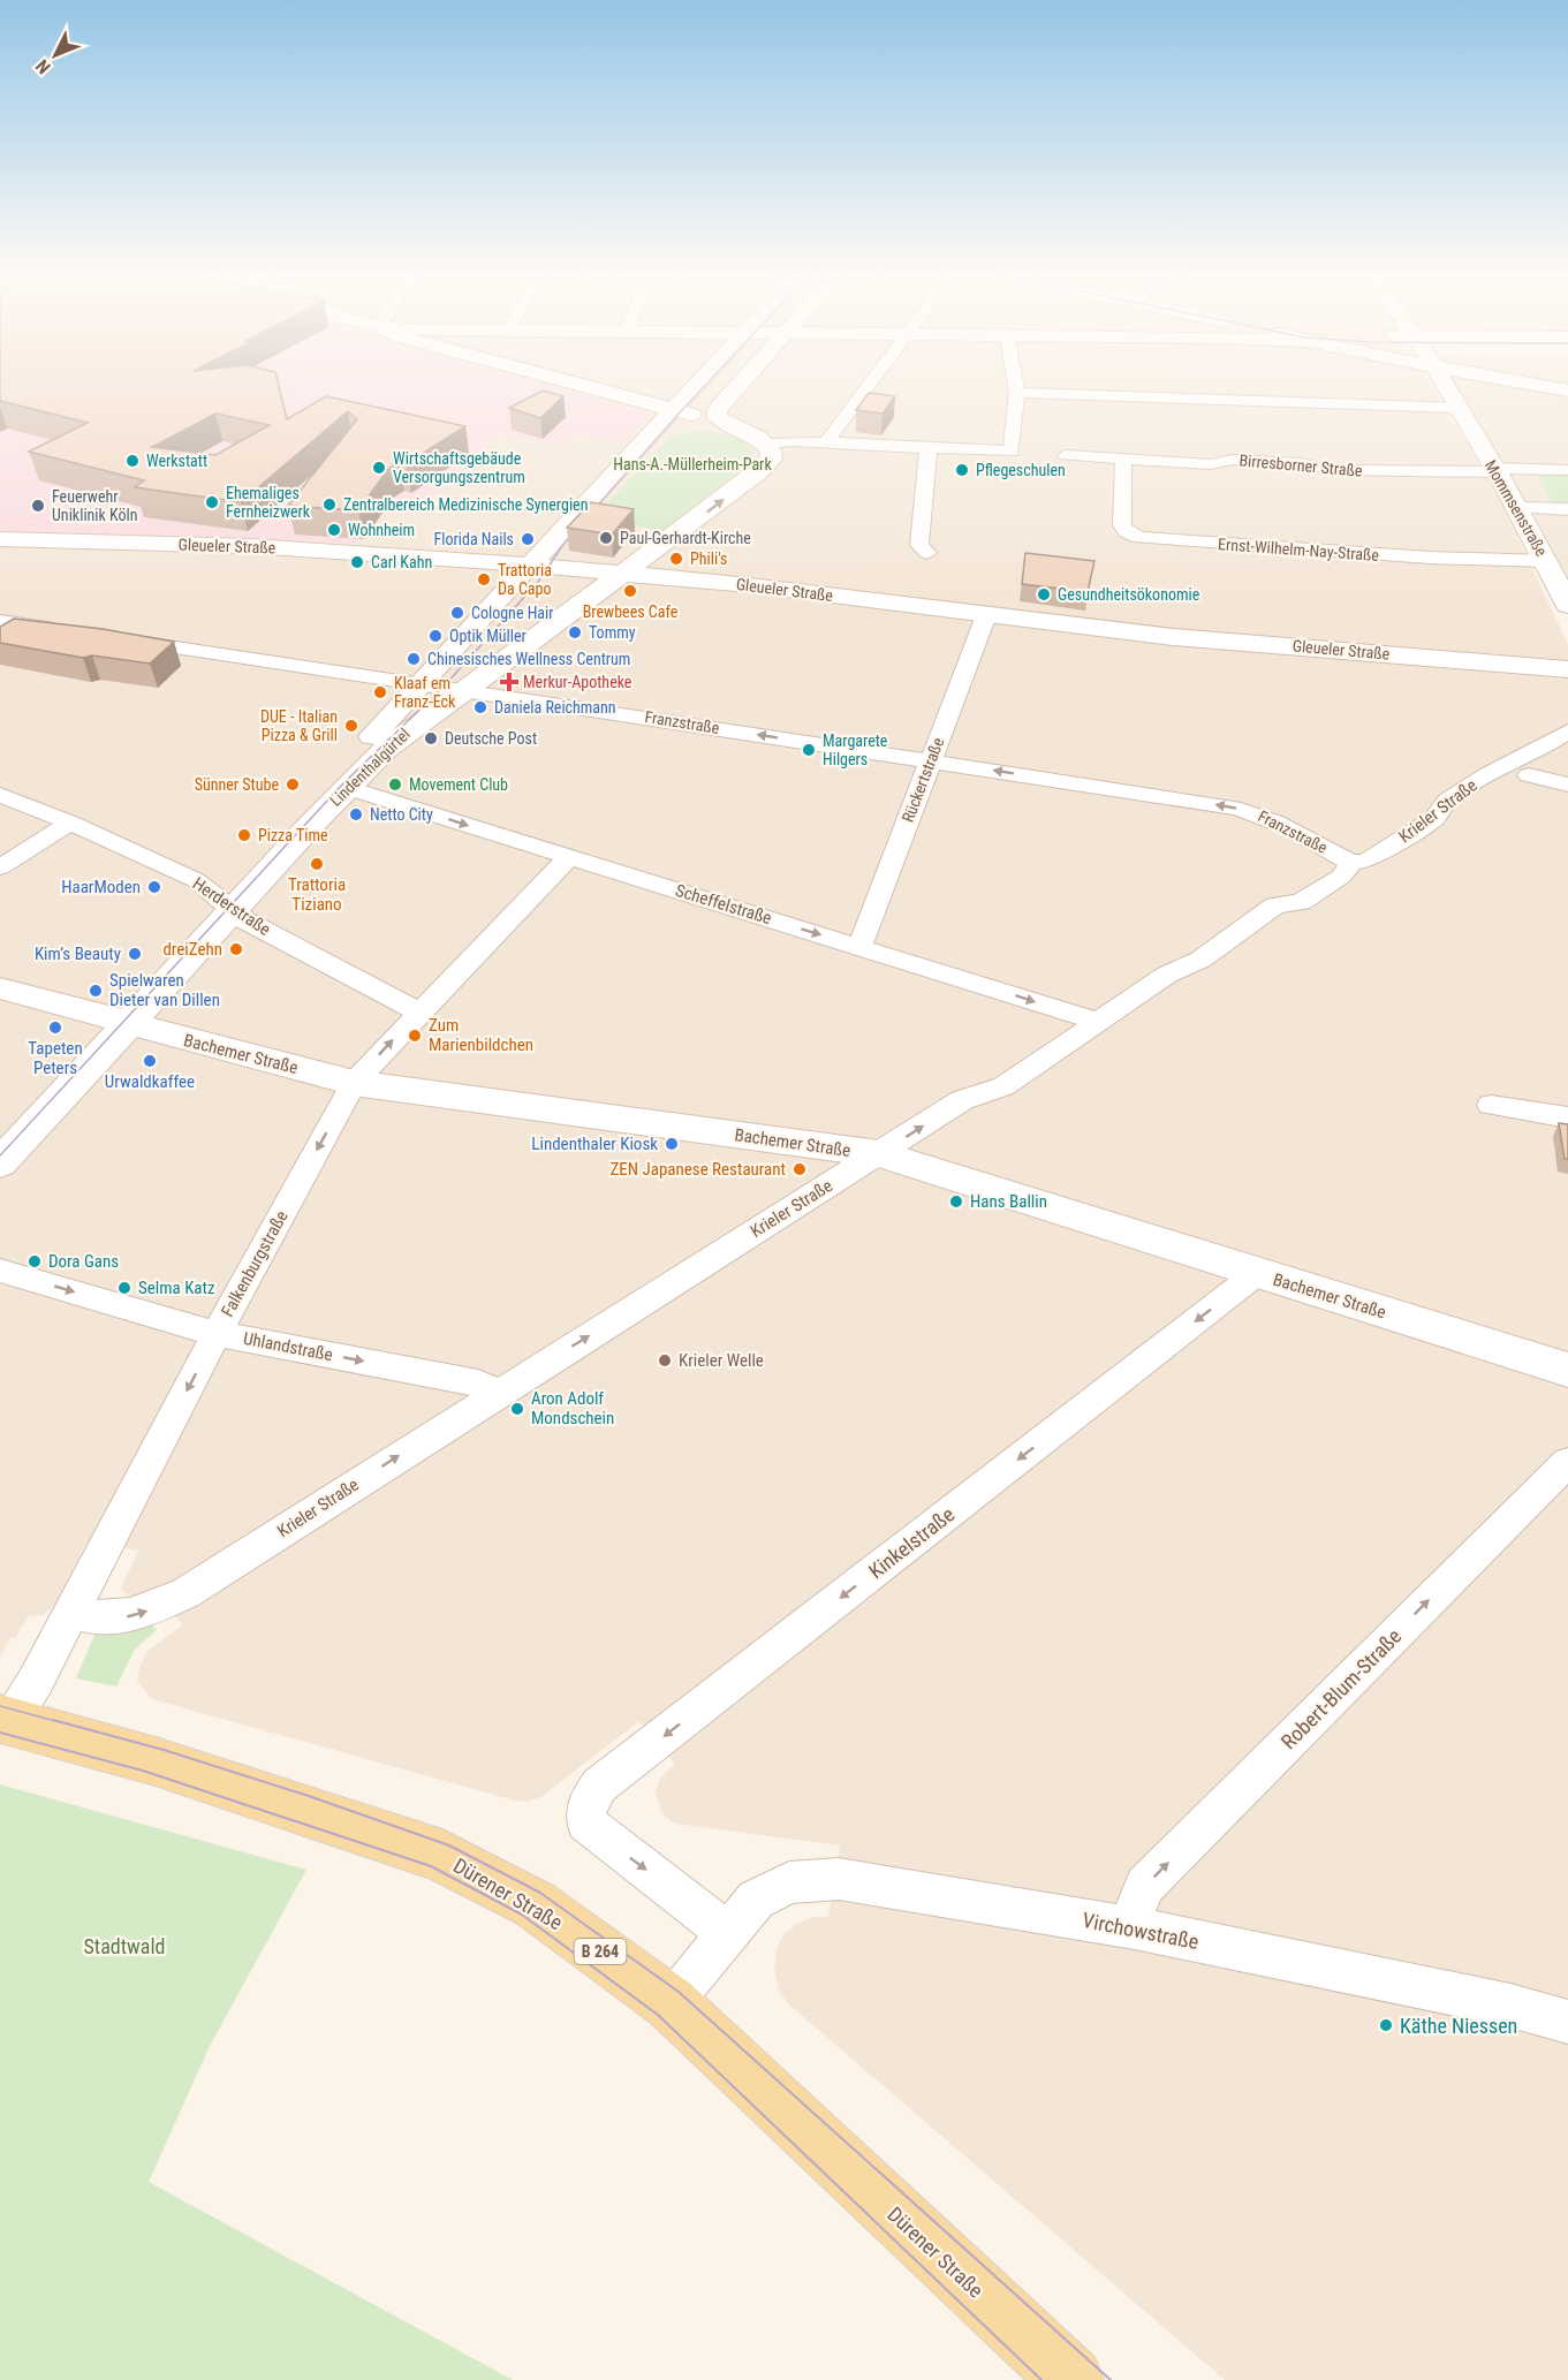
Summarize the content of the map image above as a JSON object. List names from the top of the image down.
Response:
{
  "streets": {
    "main road": ["Dürener Straße", "B 264"],
    "street": [
      "Birresborner Straße",
      "Mommsenstraße",
      "Gleueler Straße",
      "Ernst-Wilhelm-Nay-Straße",
      "Franzstraße",
      "Lindenthalgürtel",
      "Rückertstraße",
      "Krieler Straße",
      "Scheffelstraße",
      "Herderstraße",
      "Bachemer Straße",
      "Falkenburgstraße",
      "Uhlandstraße",
      "Kinkelstraße",
      "Robert-Blum-Straße",
      "Virchowstraße"
    ]
  },
  "crossings": [
    ["Birresborner Straße", "Mommsenstraße"],
    ["Birresborner Straße", "Ernst-Wilhelm-Nay-Straße"],
    ["Mommsenstraße", "Ernst-Wilhelm-Nay-Straße"],
    ["Gleueler Straße", "Lindenthalgürtel"],
    ["Gleueler Straße", "Rückertstraße"],
    ["Franzstraße", "Lindenthalgürtel"],
    ["Franzstraße", "Rückertstraße"],
    ["Franzstraße", "Krieler Straße"],
    ["Lindenthalgürtel", "Scheffelstraße"],
    ["Lindenthalgürtel", "Herderstraße"],
    ["Lindenthalgürtel", "Bachemer Straße"],
    ["Rückertstraße", "Scheffelstraße"],
    ["Krieler Straße", "Scheffelstraße"],
    ["Krieler Straße", "Bachemer Straße"],
    ["Krieler Straße", "Falkenburgstraße"],
    ["Krieler Straße", "Uhlandstraße"],
    ["Scheffelstraße", "Falkenburgstraße"],
    ["Herderstraße", "Falkenburgstraße"],
    ["Bachemer Straße", "Falkenburgstraße"],
    ["Bachemer Straße", "Kinkelstraße"],
    ["Falkenburgstraße", "Uhlandstraße"],
    ["Falkenburgstraße", "Dürener Straße"],
    ["Kinkelstraße", "Virchowstraße"],
    ["Robert-Blum-Straße", "Virchowstraße"],
    ["Dürener Straße", "Virchowstraße"]
  ],
  "one_way": [
    "Franzstraße",
    "Krieler Straße",
    "Scheffelstraße",
    "Uhlandstraße",
    "Kinkelstraße",
    "Robert-Blum-Straße"
  ],
  "parks": ["Hans-A.-Müllerheim-Park", "Stadtwald"],
  "places": {
    "other": [
      "Werkstatt",
      "Wirtschaftsgebäude Versorgungszentrum",
      "Pflegeschulen",
      "Ehemaliges Fernheizwerk",
      "Zentralbereich Medizinische Synergien",
      "Feuerwehr Uniklinik Köln",
      "Wohnheim",
      "Paul-Gerhardt-Kirche",
      "Florida Nails",
      "Phili's",
      "Carl Kahn",
      "Trattoria Da Capo",
      "Brewbees Cafe",
      "Gesundheitsökonomie",
      "Cologne Hair",
      "Tommy",
      "Optik Müller",
      "Chinesisches Wellness Centrum",
      "Klaaf em Franz-Eck",
      "Daniela Reichmann",
      "DUE - Italian Pizza & Grill",
      "Deutsche Post",
      "Margarete Hilgers",
      "Sünner Stube",
      "Movement Club",
      "Netto City",
      "Pizza Time",
      "Trattoria Tiziano",
      "HaarModen",
      "dreiZehn",
      "Kim’s Beauty",
      "Spielwaren Dieter van Dillen",
      "Tapeten Peters",
      "Zum Marienbildchen",
      "Urwaldkaffee",
      "Lindenthaler Kiosk",
      "ZEN Japanese Restaurant",
      "Hans Ballin",
      "Dora Gans",
      "Selma Katz",
      "Krieler Welle",
      "Aron Adolf Mondschein",
      "Käthe Niessen"
    ],
    "health": ["Merkur-Apotheke"]
  },
  "north": "bottom left"
}
